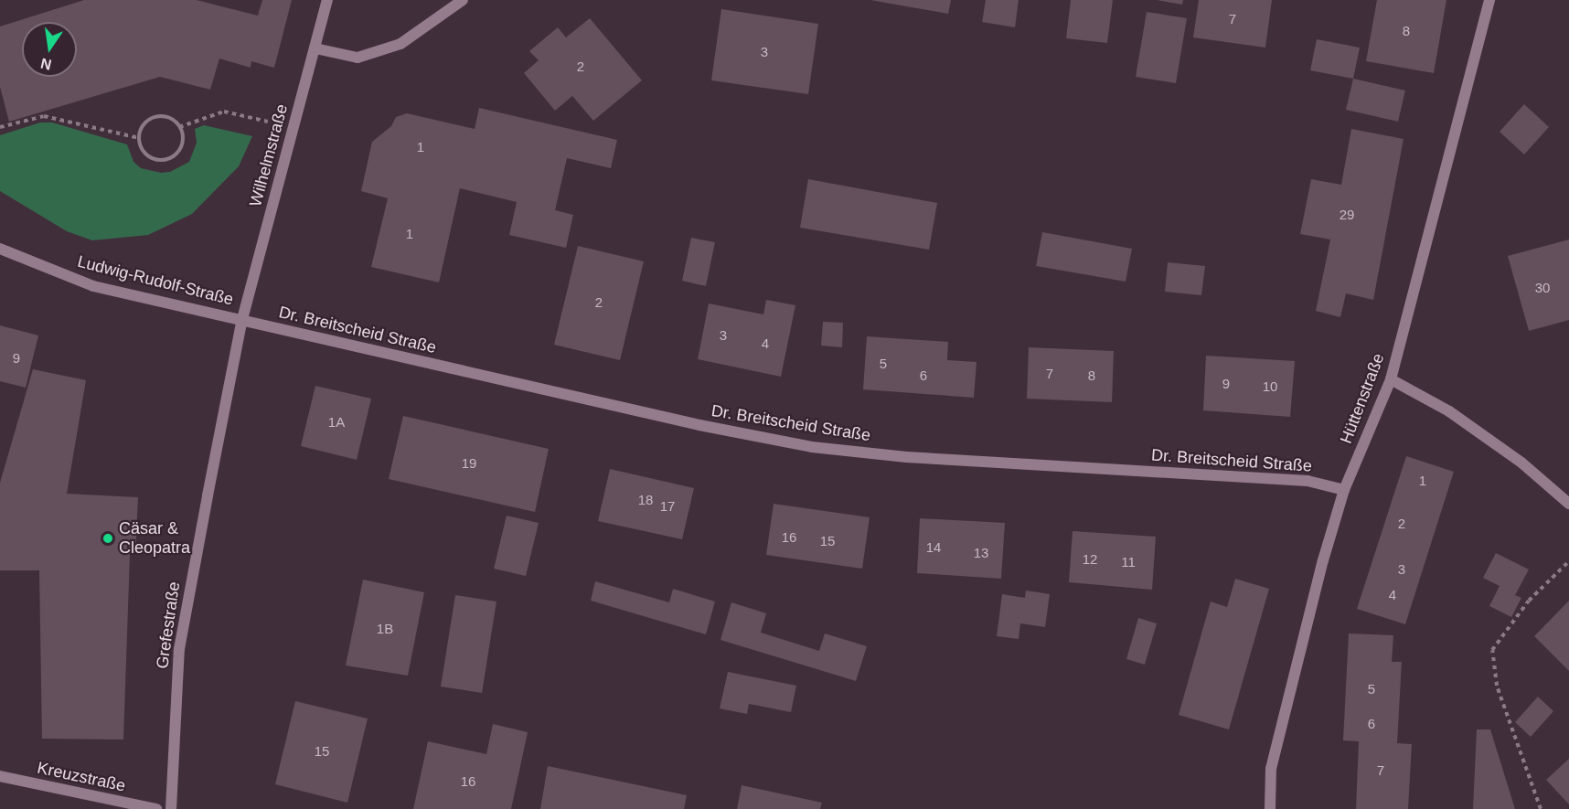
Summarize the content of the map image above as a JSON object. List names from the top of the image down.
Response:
{
  "streets": {
    "street": [
      "Wilhelmstraße",
      "Ludwig-Rudolf-Straße",
      "Dr. Breitscheid Straße",
      "Hüttenstraße",
      "Grefestraße",
      "Kreuzstraße"
    ]
  },
  "crossings": [
    ["Wilhelmstraße", "Ludwig-Rudolf-Straße"],
    ["Wilhelmstraße", "Dr. Breitscheid Straße"],
    ["Wilhelmstraße", "Grefestraße"],
    ["Ludwig-Rudolf-Straße", "Dr. Breitscheid Straße"],
    ["Ludwig-Rudolf-Straße", "Grefestraße"],
    ["Dr. Breitscheid Straße", "Hüttenstraße"],
    ["Dr. Breitscheid Straße", "Grefestraße"]
  ],
  "places": ["Cäsar & Cleopatra"],
  "house_numbers": [
    "7",
    "8",
    "3",
    "2",
    "1",
    "29",
    "1",
    "30",
    "2",
    "3",
    "4",
    "9",
    "5",
    "7",
    "6",
    "8",
    "9",
    "10",
    "1A",
    "19",
    "1",
    "18",
    "17",
    "2",
    "16",
    "15",
    "14",
    "13",
    "12",
    "11",
    "3",
    "4",
    "1B",
    "5",
    "6",
    "15",
    "7",
    "16"
  ],
  "north": "bottom"
}
